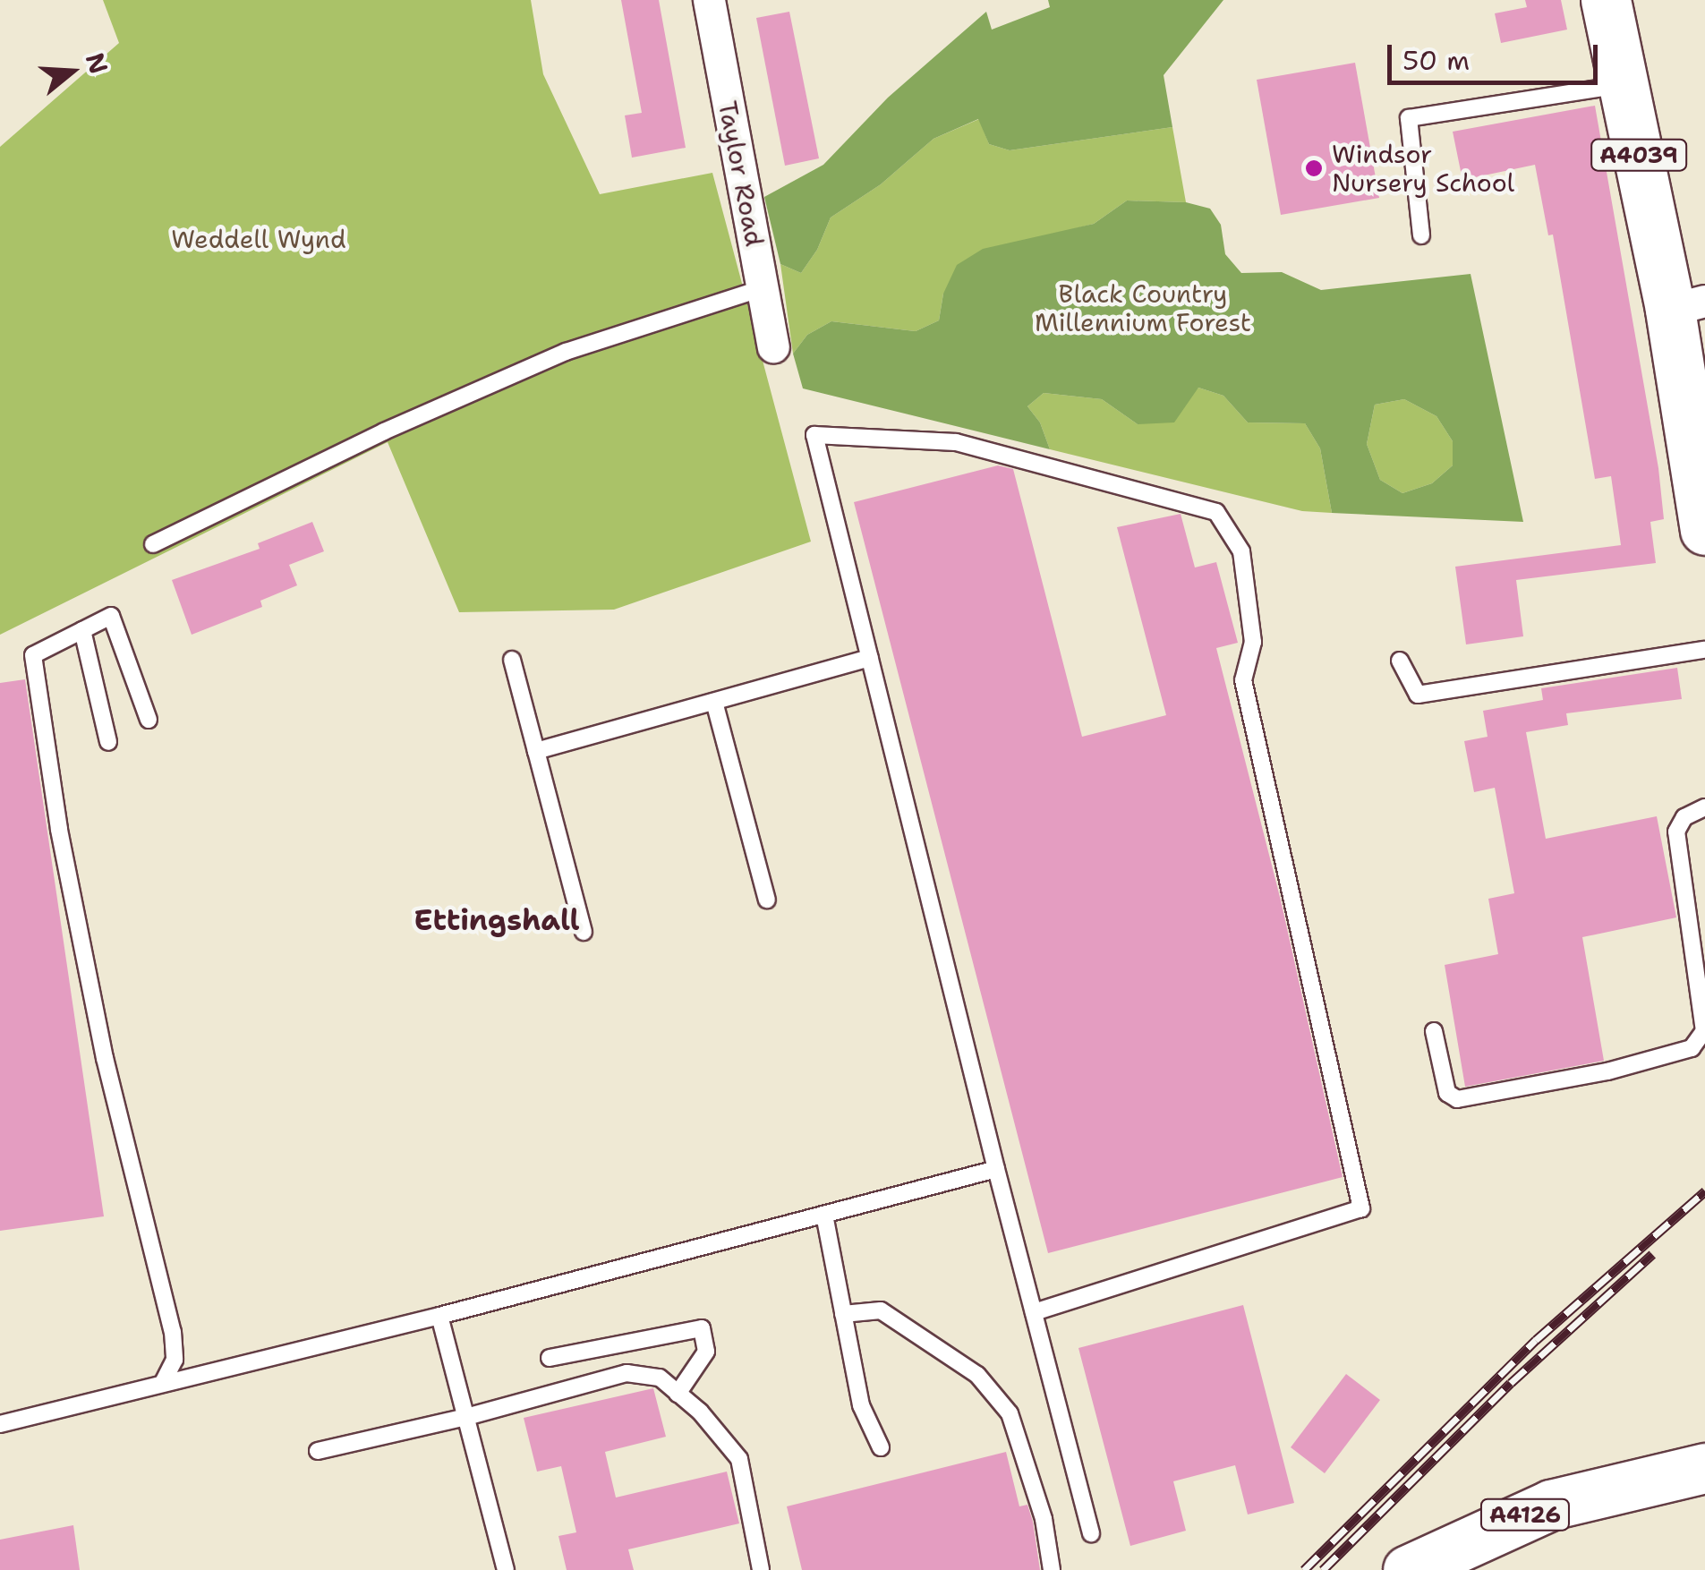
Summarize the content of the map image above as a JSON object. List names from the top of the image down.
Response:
{
  "streets": {
    "main road": ["A4039", "A4126"],
    "street": ["Taylor Road"]
  },
  "districts": ["Ettingshall"],
  "parks": ["Weddell Wynd", "Black Country Millennium Forest"],
  "places": ["Windsor Nursery School"],
  "scale_bar": "50 m",
  "north": "right"
}
